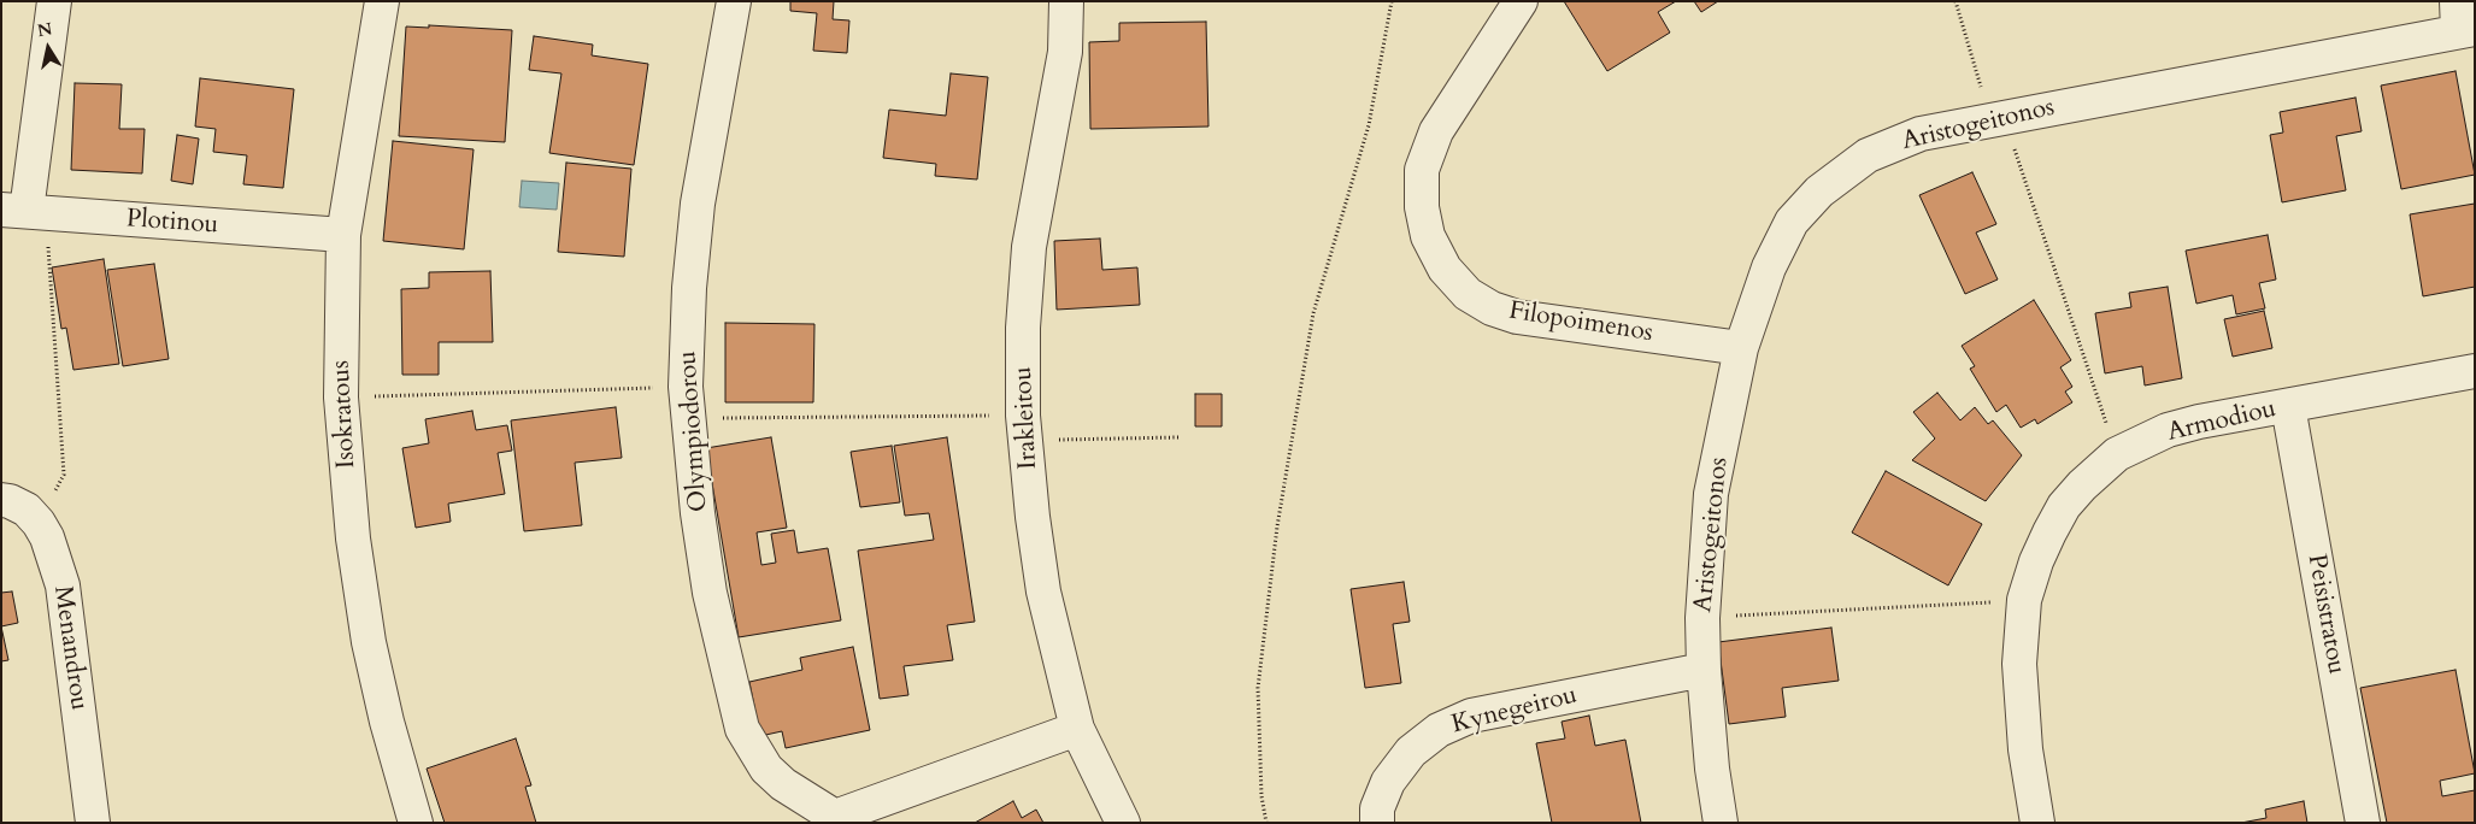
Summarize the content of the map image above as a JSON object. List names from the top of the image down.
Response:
{
  "streets": {
    "street": [
      "Aristogeitonos",
      "Plotinou",
      "Filopoimenos",
      "Isokratous",
      "Irakleitou",
      "Armodiou",
      "Olympiodorou",
      "Peisistratou",
      "Menandrou",
      "Kynegeirou"
    ]
  },
  "crossings": [
    ["Aristogeitonos", "Filopoimenos"],
    ["Aristogeitonos", "Kynegeirou"],
    ["Plotinou", "Isokratous"],
    ["Irakleitou", "Olympiodorou"],
    ["Armodiou", "Peisistratou"]
  ],
  "north": "top"
}
